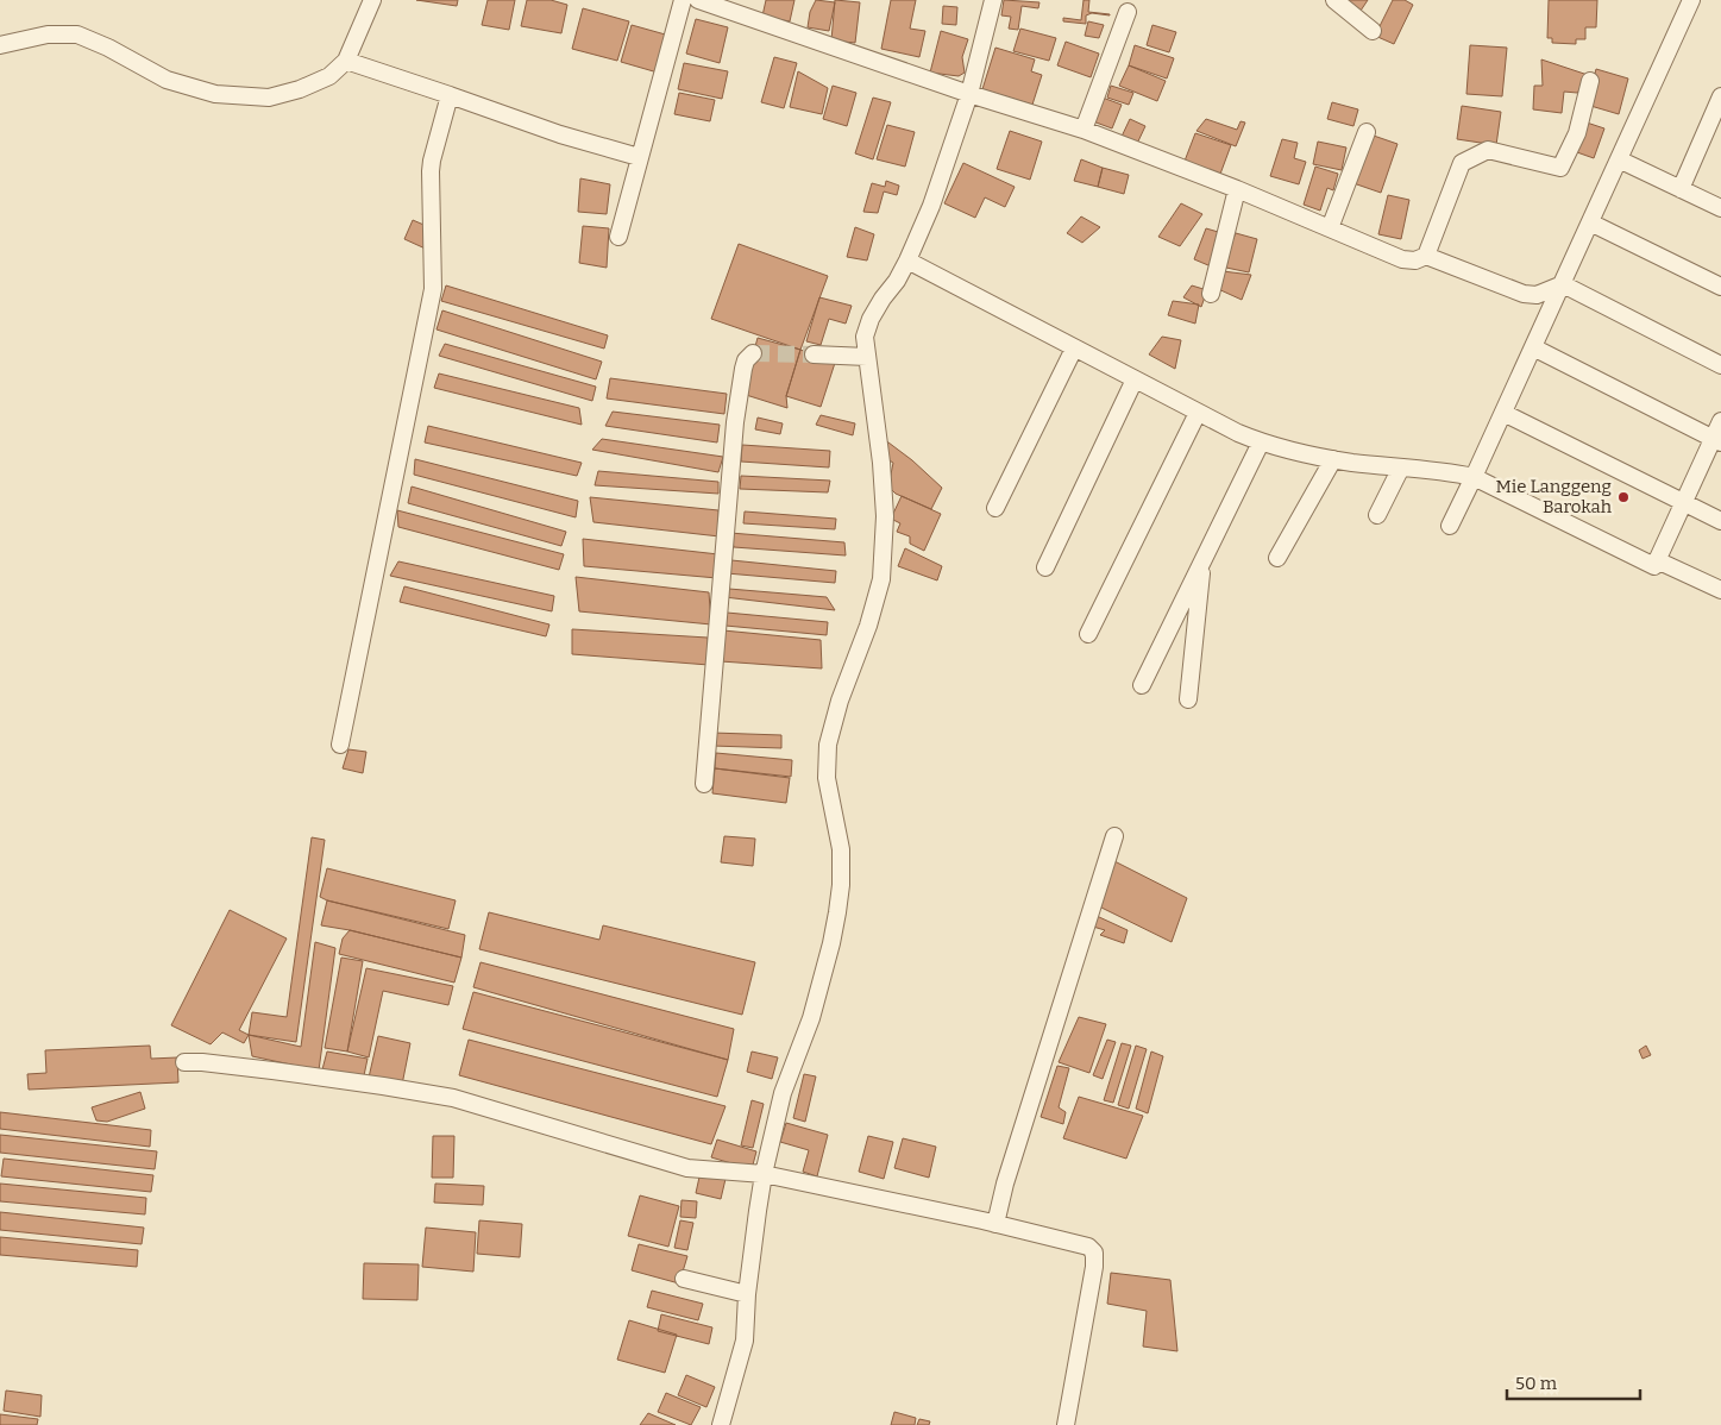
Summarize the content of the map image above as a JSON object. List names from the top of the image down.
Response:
{
  "places": ["Mie Langgeng Barokah"],
  "scale_bar": "50 m"
}
